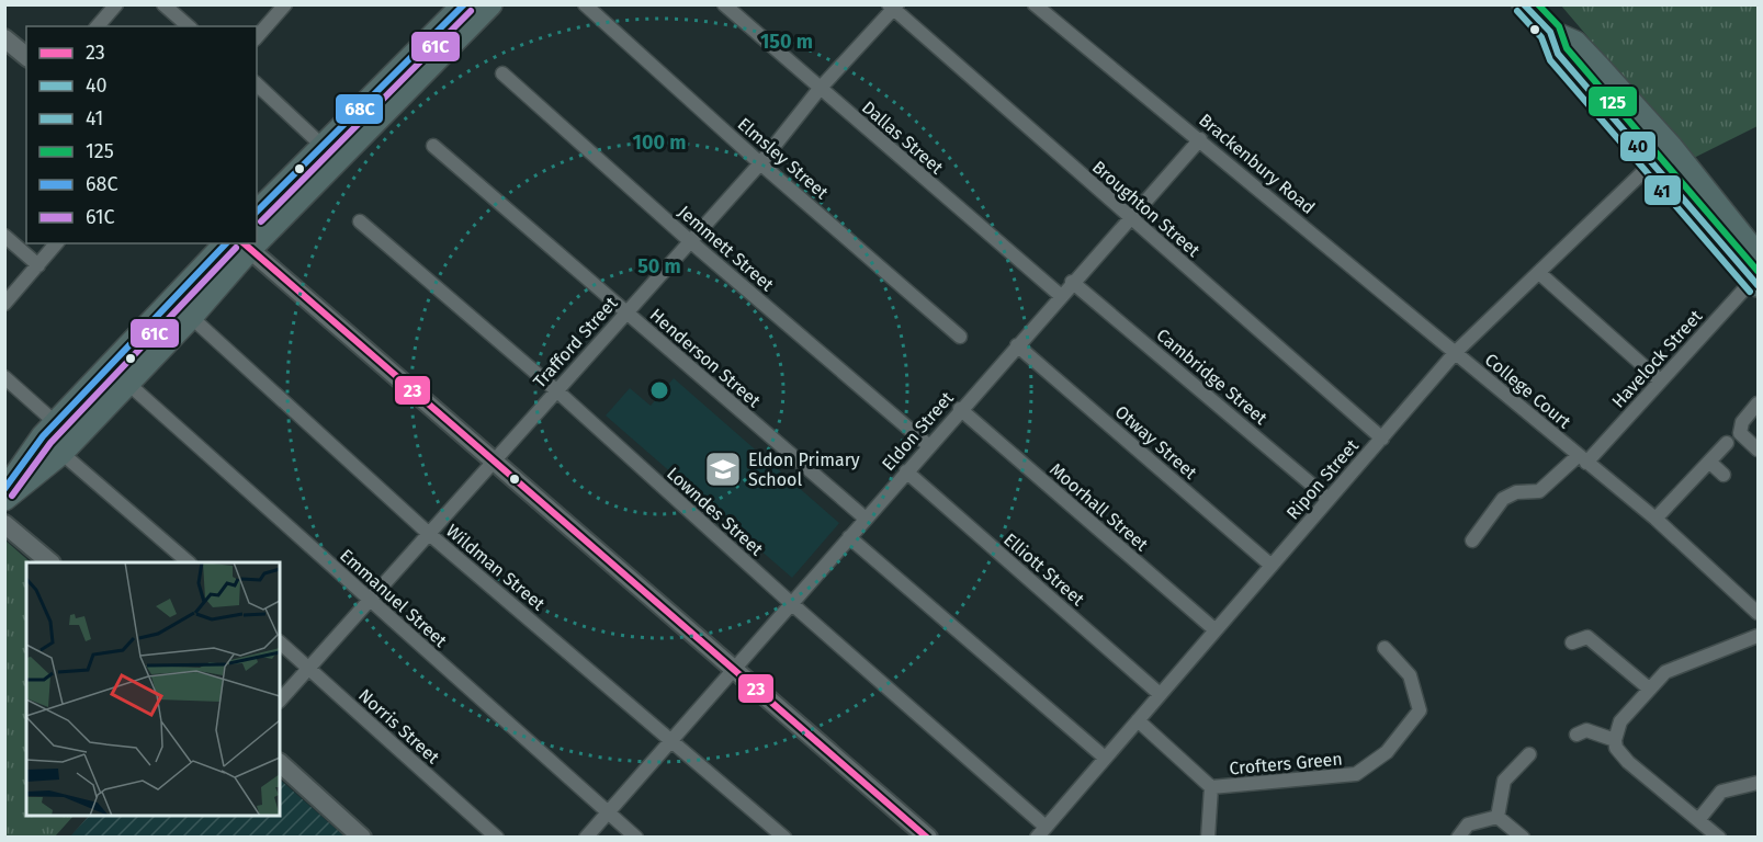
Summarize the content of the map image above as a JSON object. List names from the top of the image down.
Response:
{
  "streets": {
    "street": [
      "Dallas Street",
      "Elmsley Street",
      "Brackenbury Road",
      "Broughton Street",
      "Jemmett Street",
      "Trafford Street",
      "Henderson Street",
      "Havelock Street",
      "Cambridge Street",
      "College Court",
      "Eldon Street",
      "Otway Street",
      "Ripon Street",
      "Moorhall Street",
      "Lowndes Street",
      "Wildman Street",
      "Elliott Street",
      "Emmanuel Street",
      "Norris Street",
      "Crofters Green"
    ]
  },
  "crossings": [
    ["Dallas Street", "Trafford Street"],
    ["Dallas Street", "Eldon Street"],
    ["Elmsley Street", "Trafford Street"],
    ["Brackenbury Road", "College Court"],
    ["Brackenbury Road", "Eldon Street"],
    ["Brackenbury Road", "Ripon Street"],
    ["Broughton Street", "Trafford Street"],
    ["Broughton Street", "Eldon Street"],
    ["Broughton Street", "Ripon Street"],
    ["Jemmett Street", "Trafford Street"],
    ["Jemmett Street", "Eldon Street"],
    ["Trafford Street", "Henderson Street"],
    ["Trafford Street", "Lowndes Street"],
    ["Trafford Street", "Wildman Street"],
    ["Trafford Street", "Emmanuel Street"],
    ["Trafford Street", "Norris Street"],
    ["Henderson Street", "Eldon Street"],
    ["Havelock Street", "College Court"],
    ["Cambridge Street", "Eldon Street"],
    ["Cambridge Street", "Ripon Street"],
    ["College Court", "Ripon Street"],
    ["Eldon Street", "Otway Street"],
    ["Eldon Street", "Moorhall Street"],
    ["Eldon Street", "Lowndes Street"],
    ["Eldon Street", "Wildman Street"],
    ["Eldon Street", "Elliott Street"],
    ["Eldon Street", "Emmanuel Street"],
    ["Otway Street", "Ripon Street"],
    ["Ripon Street", "Moorhall Street"],
    ["Ripon Street", "Lowndes Street"],
    ["Ripon Street", "Elliott Street"],
    ["Ripon Street", "Crofters Green"]
  ],
  "places": {
    "school or university": ["Eldon Primary School"]
  },
  "lines": [
    "transit line 40",
    "transit line 125",
    "transit line 68C",
    "transit line 41",
    "transit line 61C",
    "transit line 23"
  ],
  "legend": [
    "23",
    "40",
    "41",
    "125",
    "68C",
    "61C"
  ],
  "rings": ["150 m", "100 m", "50 m"]
}
